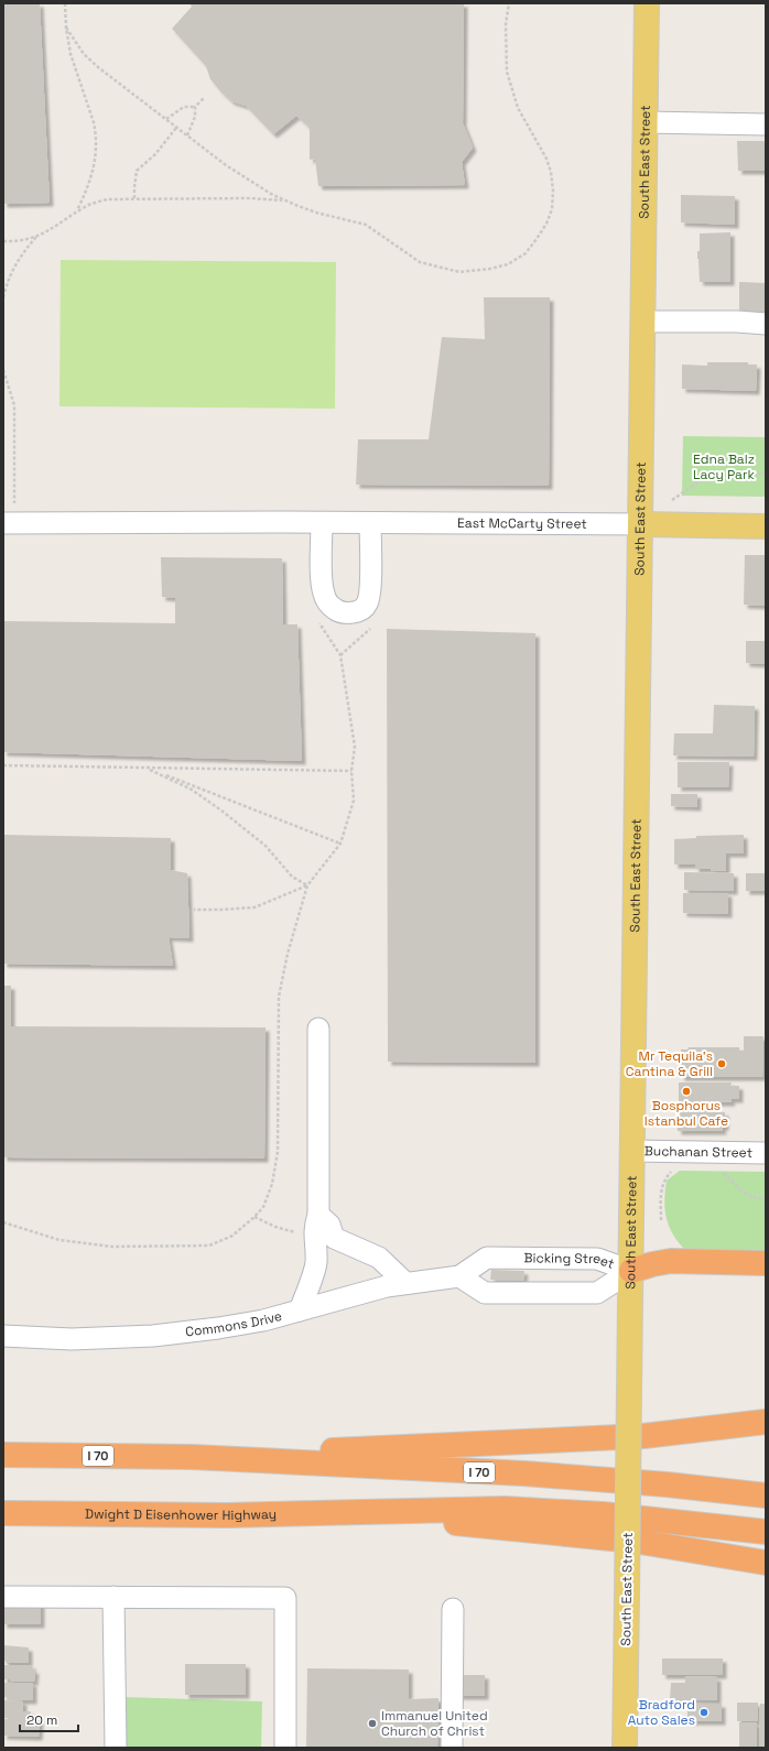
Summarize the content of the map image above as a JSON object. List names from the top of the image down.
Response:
{
  "streets": {
    "highway": ["I 70", "Dwight D Eisenhower Highway"],
    "main road": ["South East Street", "East McCarty Street"],
    "street": ["Buchanan Street", "Bicking Street", "Commons Drive"]
  },
  "crossings": [
    ["South East Street", "East McCarty Street"],
    ["South East Street", "Buchanan Street"],
    ["South East Street", "Bicking Street"],
    ["Bicking Street", "Commons Drive"]
  ],
  "parks": ["Edna Balz Lacy Park"],
  "places": [
    "Mr Tequila's Cantina & Grill",
    "Bosphorus Istanbul Cafe",
    "Bradford Auto Sales",
    "Immanuel United Church of Christ"
  ],
  "scale_bar": "20 m"
}
